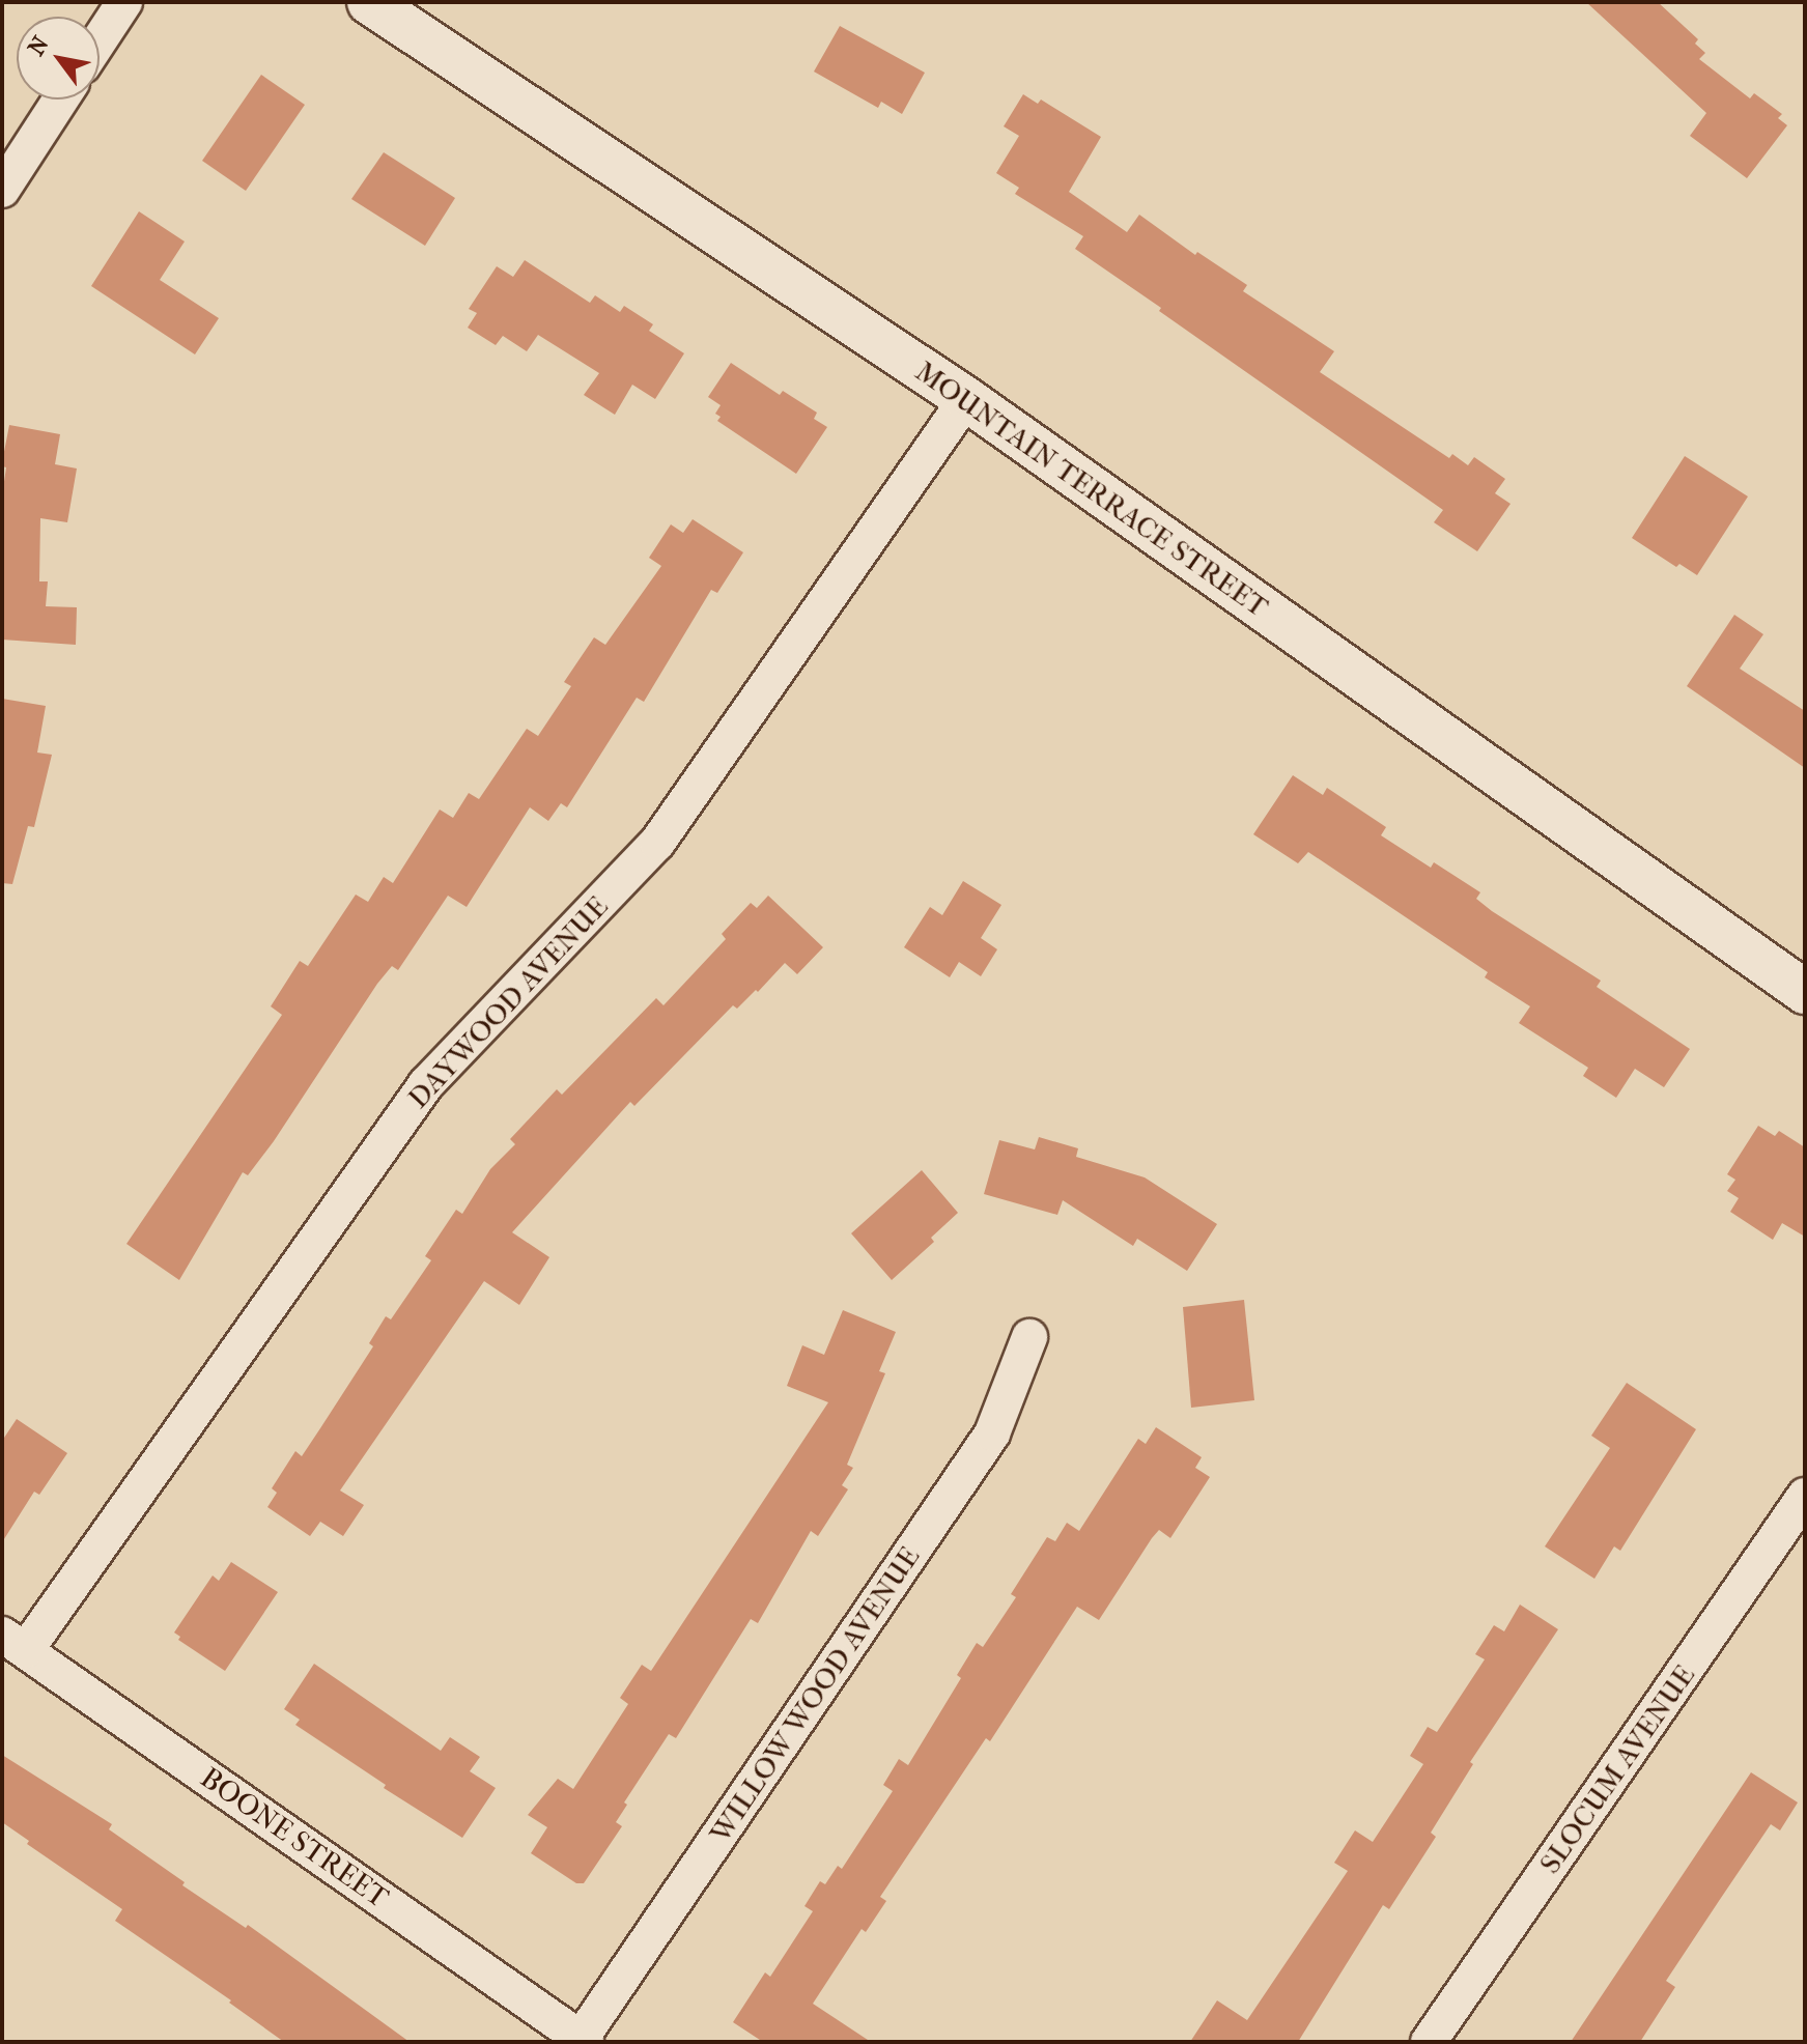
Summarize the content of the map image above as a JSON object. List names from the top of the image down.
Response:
{
  "streets": {
    "street": [
      "MOUNTAIN TERRACE STREET",
      "DAYWOOD AVENUE",
      "WILLOW WOOD AVENUE",
      "SLOCUM AVENUE",
      "BOONE STREET"
    ]
  },
  "crossings": [
    ["MOUNTAIN TERRACE STREET", "DAYWOOD AVENUE"],
    ["DAYWOOD AVENUE", "BOONE STREET"],
    ["WILLOW WOOD AVENUE", "BOONE STREET"]
  ],
  "north": "top left"
}
